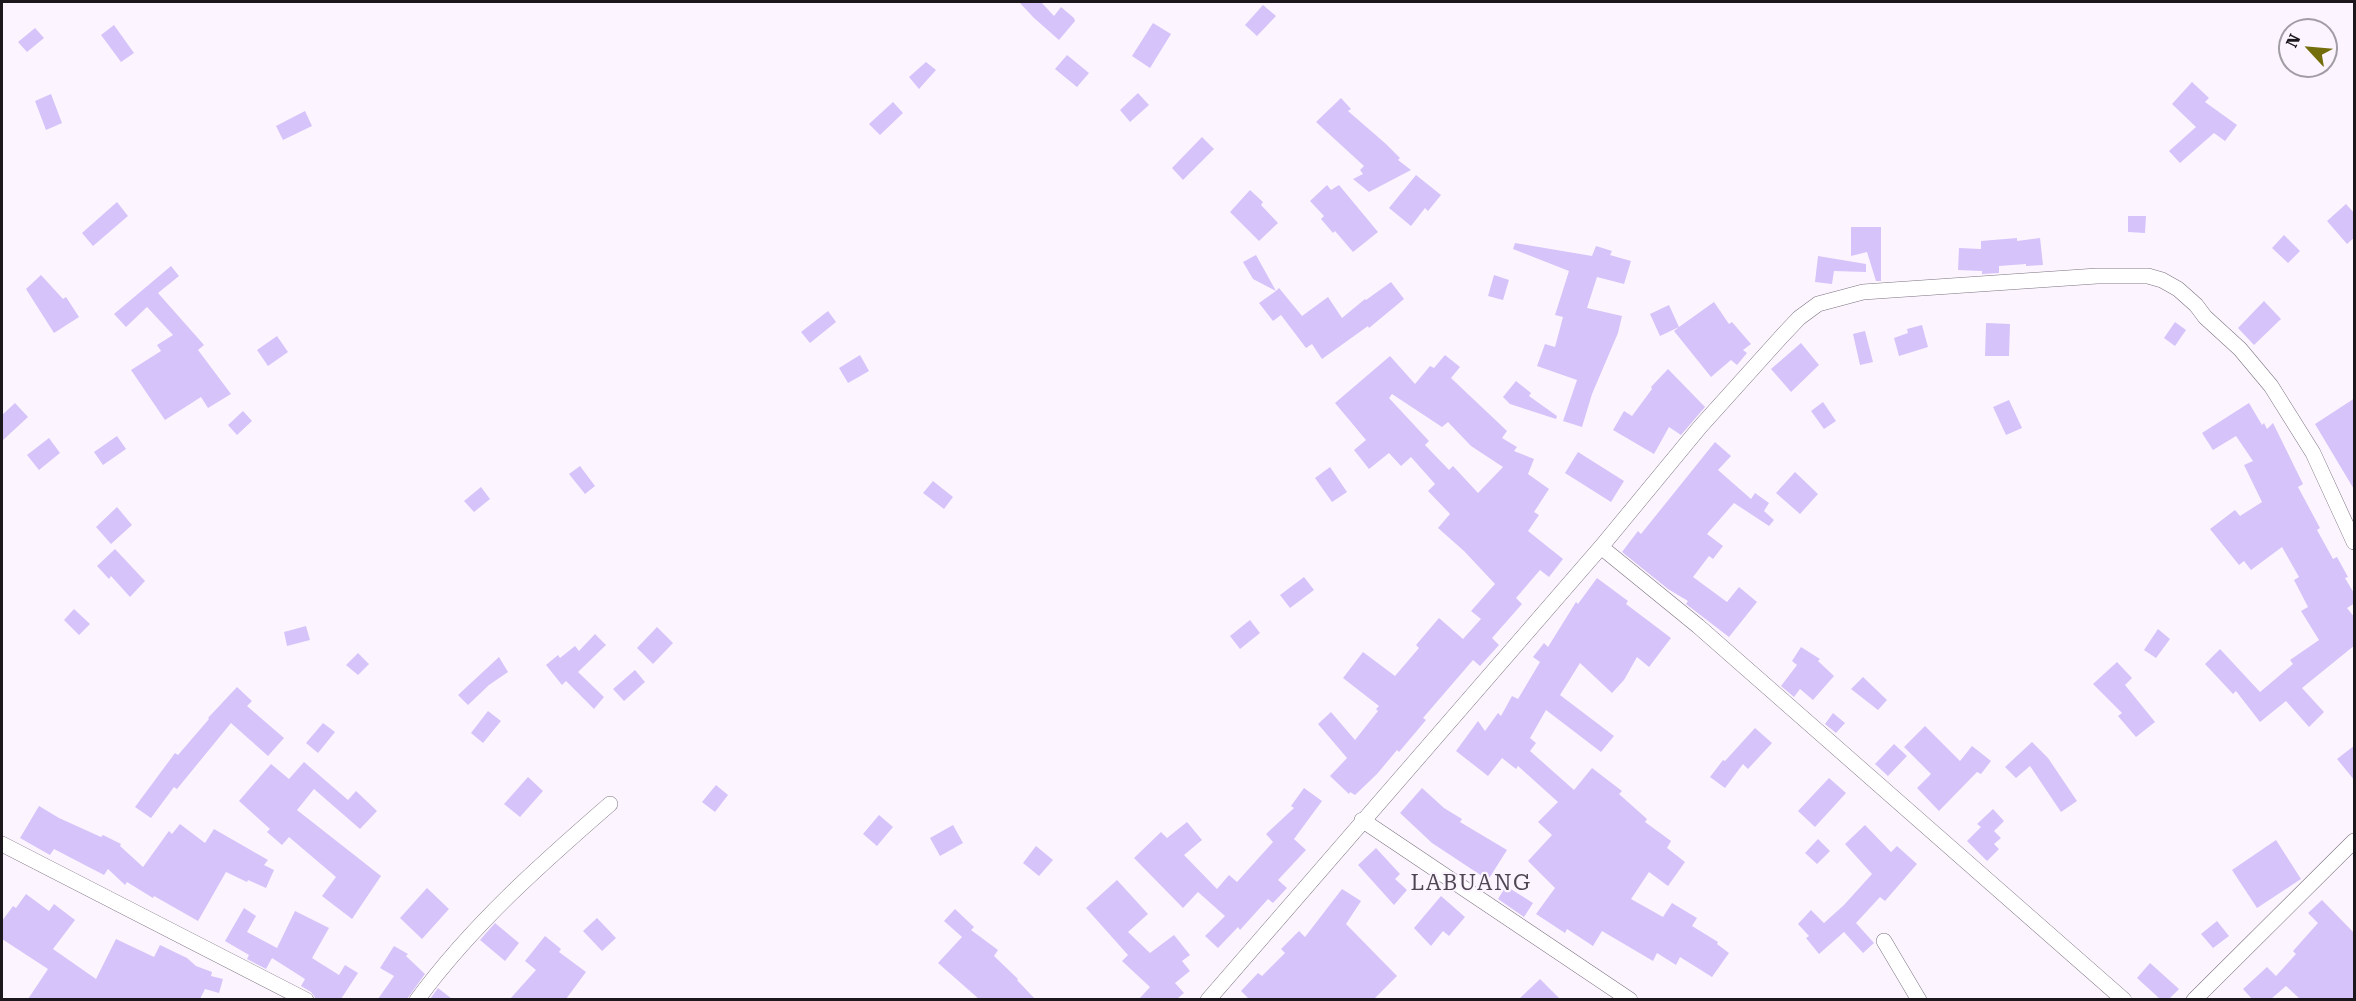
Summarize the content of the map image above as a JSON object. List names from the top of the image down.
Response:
{
  "districts": ["LABUANG"],
  "north": "top left"
}
